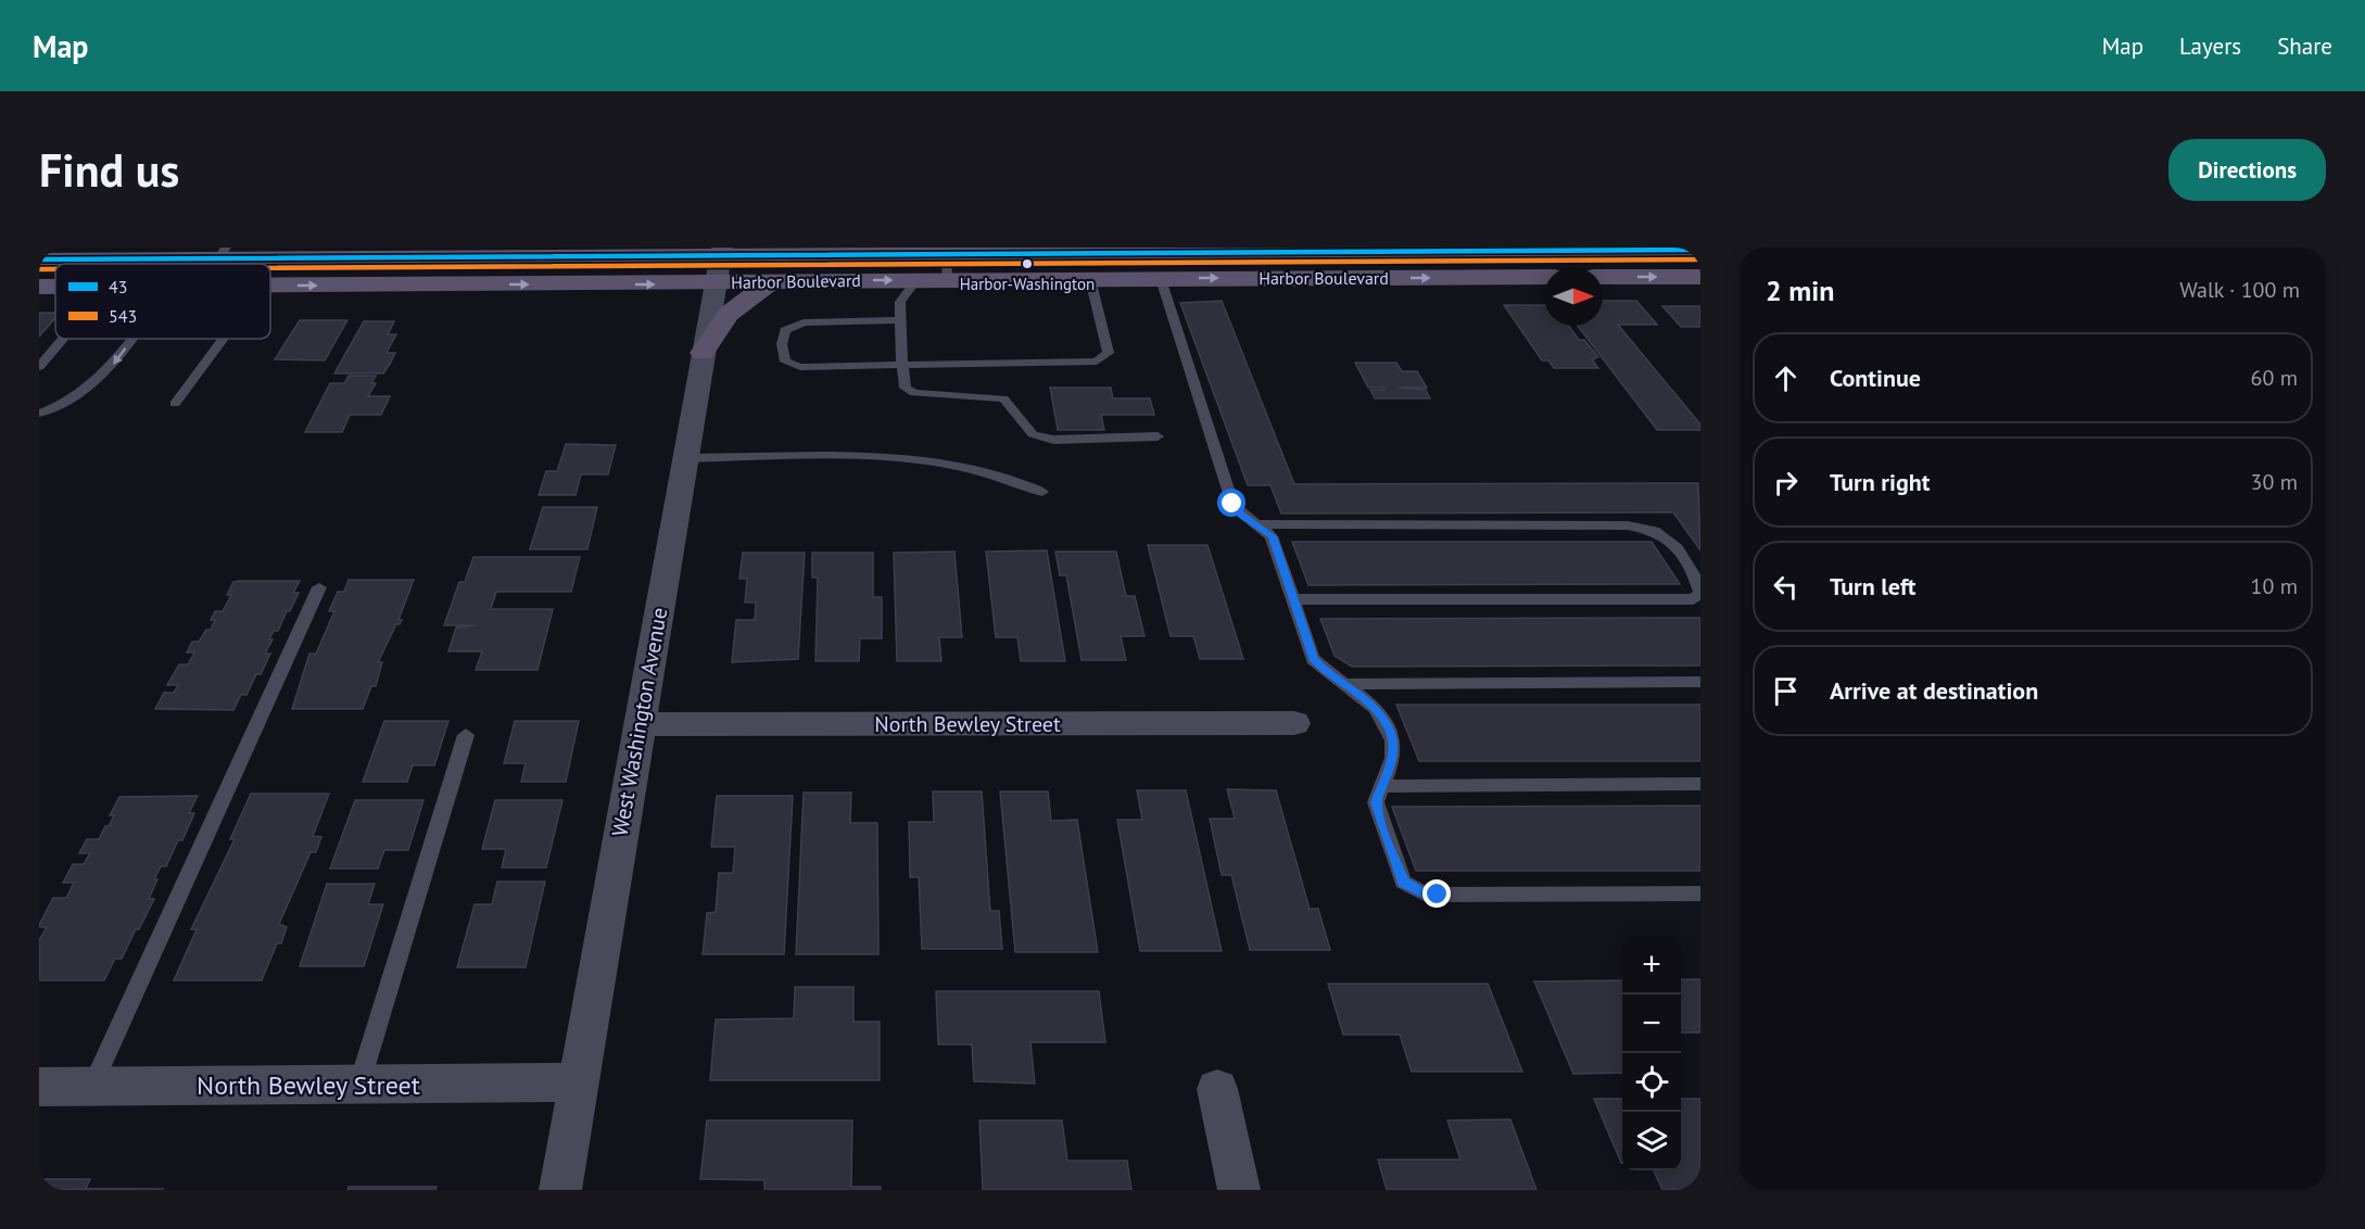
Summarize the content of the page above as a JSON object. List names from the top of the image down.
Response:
{
  "streets": {
    "main road": ["Harbor Boulevard"],
    "street": ["West Washington Avenue", "North Bewley Street"]
  },
  "crossings": [
    ["Harbor Boulevard", "West Washington Avenue"],
    ["West Washington Avenue", "North Bewley Street"]
  ],
  "places": ["Harbor-Washington"],
  "lines": ["transit line 43", "transit line 543"],
  "legend": ["43", "543"],
  "north": "right",
  "page": {
    "header": "Map",
    "nav": ["Map", "Layers", "Share"],
    "buttons": "Directions",
    "title": "Find us",
    "heading": ["2 min", "Walk · 100 m"],
    "list": [
      ["Continue", "60 m"],
      ["Turn right", "30 m"],
      ["Turn left", "10 m"],
      "Arrive at destination"
    ],
    "map_buttons": ["+", "−"]
  }
}
